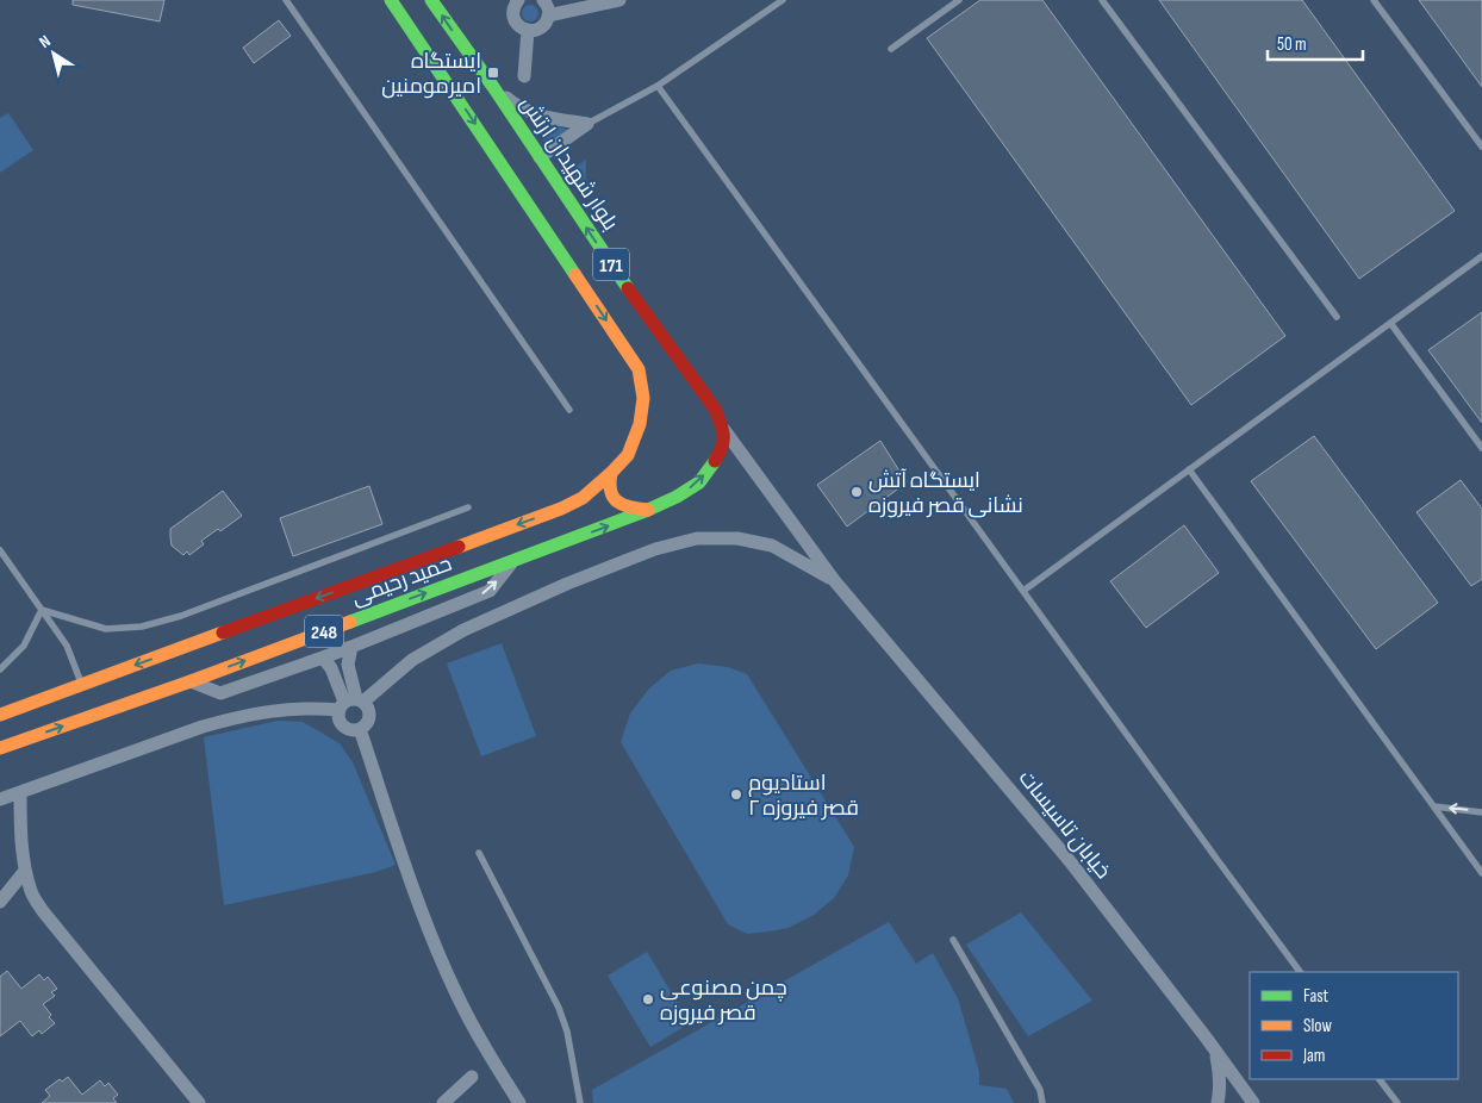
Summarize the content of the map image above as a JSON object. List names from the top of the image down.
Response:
{
  "streets": {
    "main road": [
      "بلوار شهیدان ارتش",
      "171",
      "حمید رحیمی",
      "248"
    ],
    "street": ["خیابان تاسیسات"]
  },
  "crossings": [
    ["بلوار شهیدان ارتش", "خیابان تاسیسات"],
    ["171", "حمید رحیمی"]
  ],
  "places": {
    "transit": ["ایستگاه امیرمومنین"],
    "other": ["ایستگاه آتش نشانی قصر فیروزه", "استادیوم قصر فیروزه ۲", "چمن مصنوعی قصر فیروزه"]
  },
  "legend": ["Fast", "Slow", "Jam"],
  "scale_bar": "50 m",
  "north": "top left"
}
